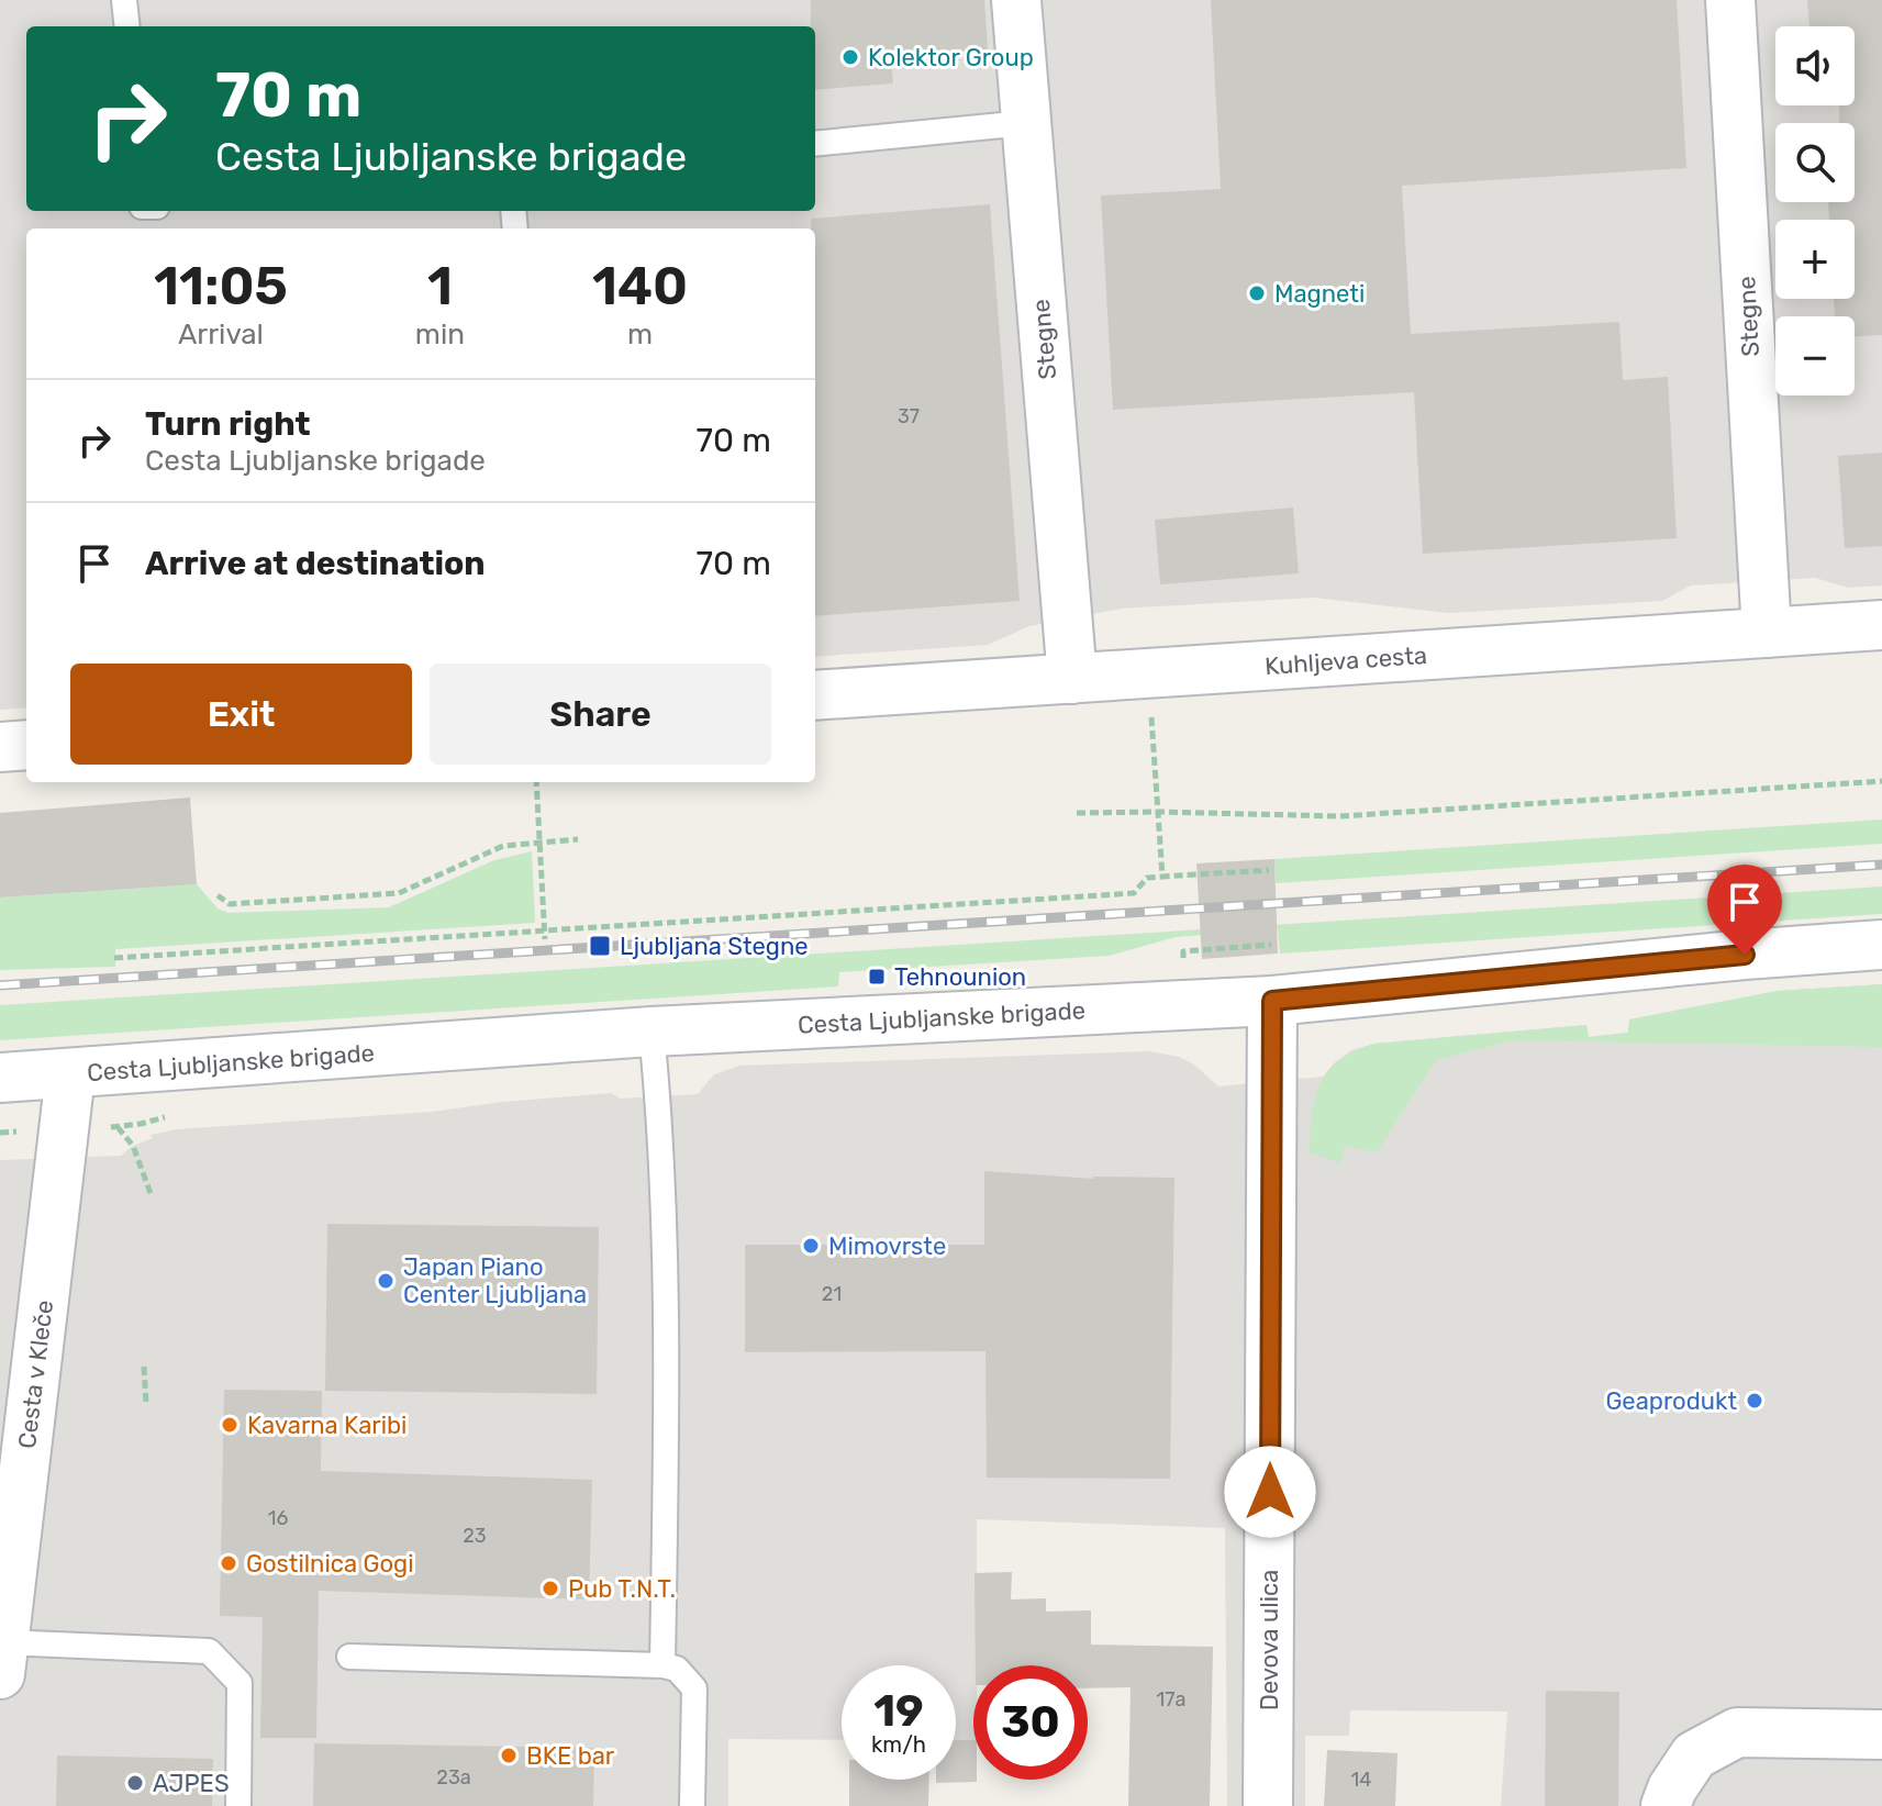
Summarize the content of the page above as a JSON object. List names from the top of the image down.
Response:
{
  "streets": {
    "street": [
      "Stegne",
      "Kuhljeva cesta",
      "Cesta Ljubljanske brigade",
      "Cesta v Kleče",
      "Devova ulica"
    ]
  },
  "crossings": [
    ["Stegne", "Kuhljeva cesta"],
    ["Cesta Ljubljanske brigade", "Cesta v Kleče"],
    ["Cesta Ljubljanske brigade", "Devova ulica"]
  ],
  "places": {
    "other": [
      "Kolektor Group",
      "Magneti",
      "Mimovrste",
      "Japan Piano Center Ljubljana",
      "Geaprodukt",
      "Kavarna Karibi",
      "Gostilnica Gogi",
      "Pub T.N.T.",
      "BKE bar",
      "AJPES"
    ],
    "transit": ["Ljubljana Stegne", "Tehnounion"]
  },
  "house_numbers": [
    "37",
    "21",
    "16",
    "23",
    "17a",
    "23a",
    "14"
  ],
  "page": {
    "map_buttons": ["+", "−"],
    "turn": ["70 m", "Cesta Ljubljanske brigade"],
    "eta": [
      "11:05",
      "Arrival",
      "1",
      "min",
      "140",
      "m"
    ],
    "list": [
      {
        "name": "Turn right",
        "note": "Cesta Ljubljanske brigade",
        "value": "70 m"
      },
      {
        "name": "Arrive at destination",
        "value": "70 m"
      }
    ],
    "buttons": ["Exit", "Share"],
    "speed": "19 km/h",
    "limit": "30"
  }
}
